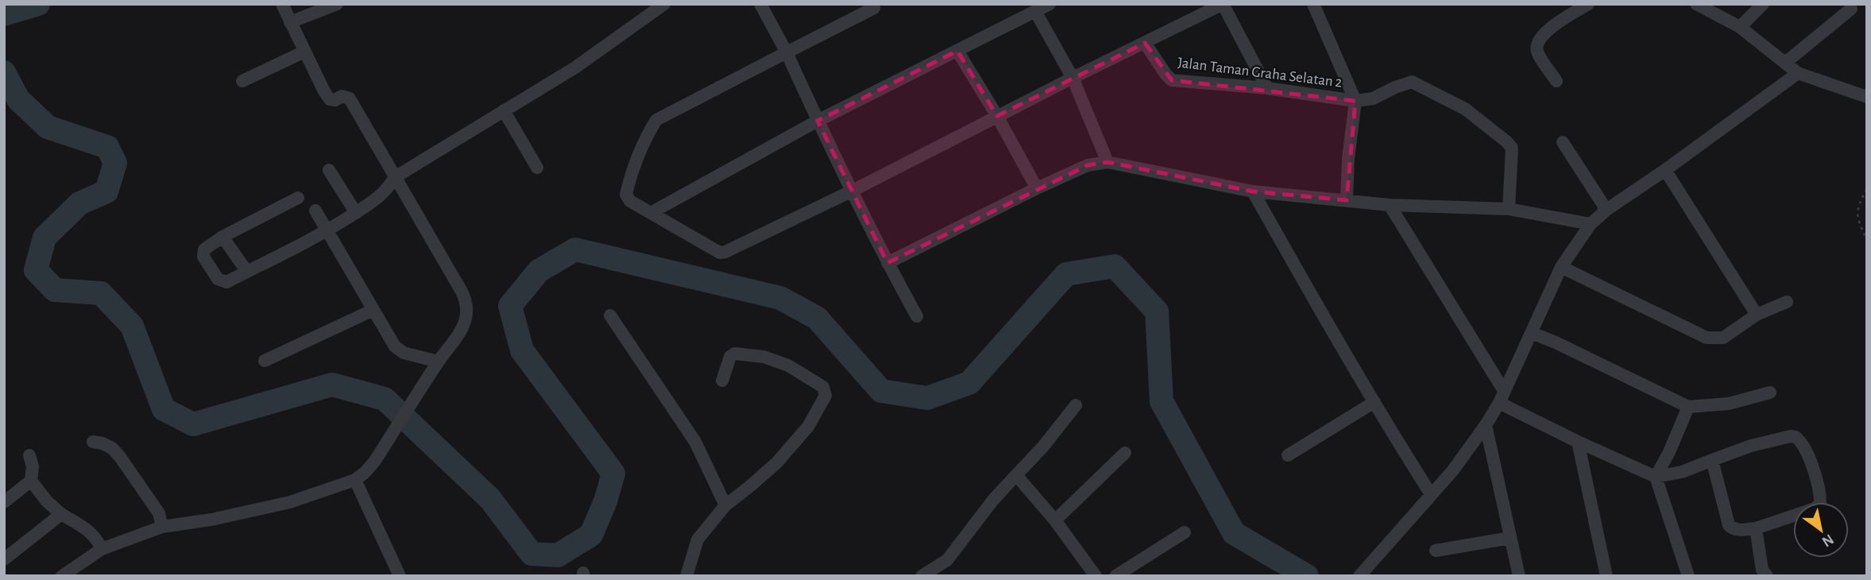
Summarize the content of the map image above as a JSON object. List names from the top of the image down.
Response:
{
  "streets": {
    "street": ["Jalan Taman Graha Selatan 2"]
  },
  "north": "bottom right"
}
